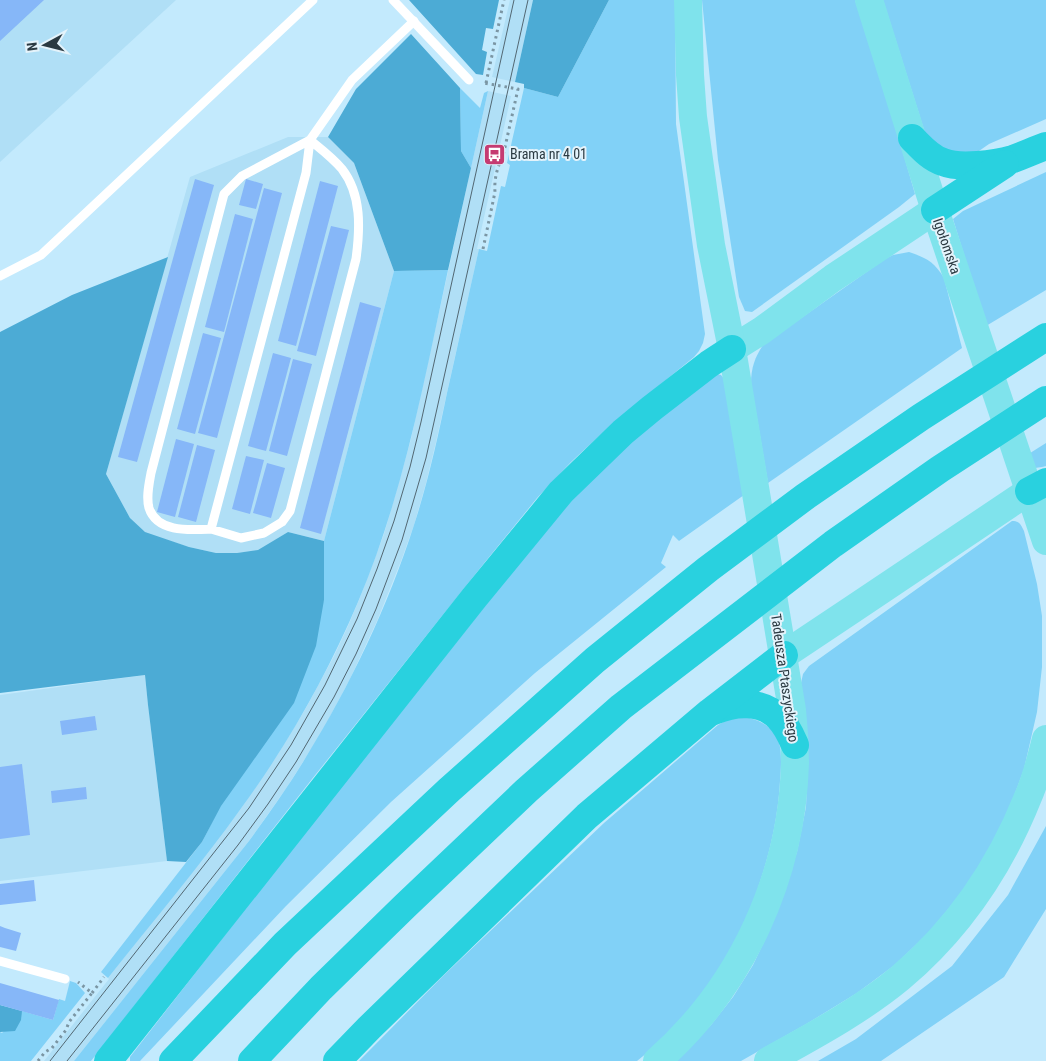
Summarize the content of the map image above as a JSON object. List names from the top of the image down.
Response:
{
  "streets": {
    "main road": ["Igołomska", "Tadeusza Ptaszyckiego"]
  },
  "places": {
    "bus stop": ["Brama nr 4 01"]
  },
  "north": "left"
}
